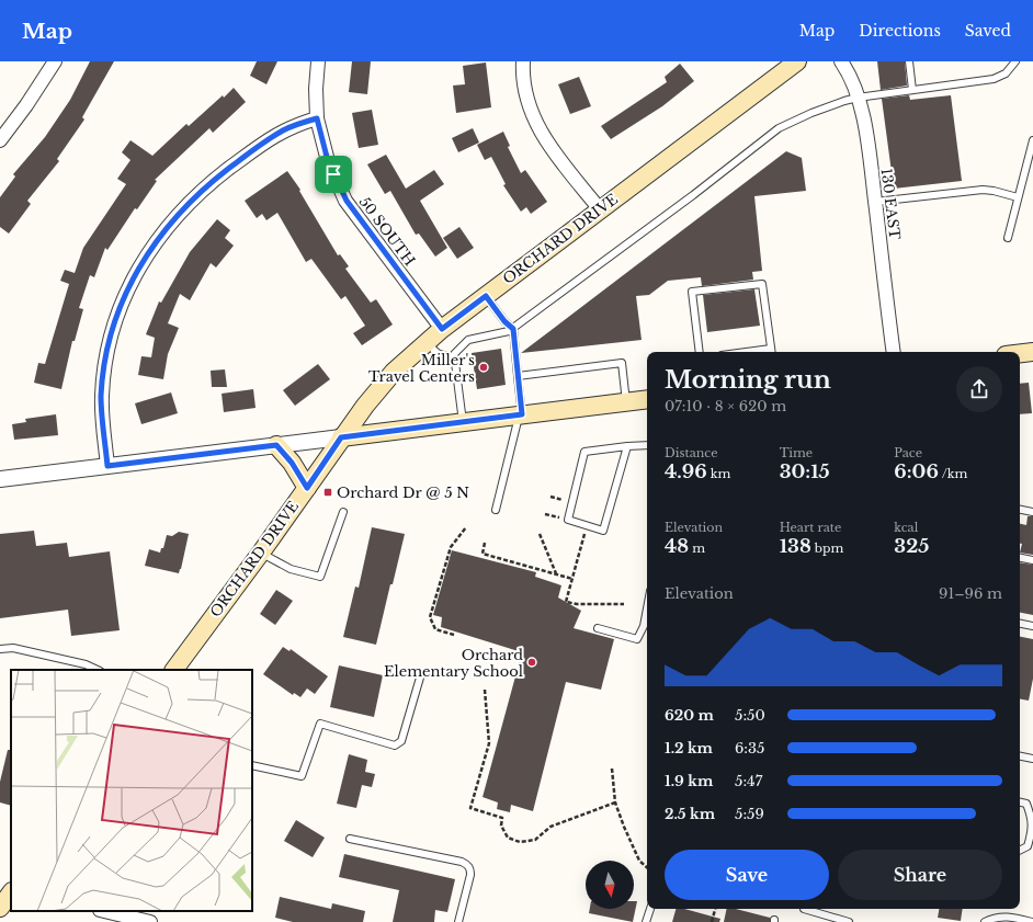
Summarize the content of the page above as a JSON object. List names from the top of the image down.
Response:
{
  "streets": {
    "main road": ["ORCHARD DRIVE"],
    "street": ["130 EAST", "50 SOUTH"]
  },
  "crossings": [
    ["50 SOUTH", "ORCHARD DRIVE"]
  ],
  "places": {
    "other": ["Miller's Travel Centers", "Orchard Elementary School"],
    "transit": ["Orchard Dr @ 5 N"]
  },
  "north": "bottom",
  "page": {
    "header": "Map",
    "nav": ["Map", "Directions", "Saved"],
    "heading": ["Morning run", "07:10 · 8 × 620 m"],
    "stats": [
      ["Distance", "4.96 km"],
      ["Time", "30:15"],
      ["Pace", "6:06 /km"],
      ["Elevation", "48 m"],
      ["Heart rate", "138 bpm"],
      ["kcal", "325"]
    ],
    "chart": ["Elevation", "91–96 m"],
    "list": [
      {
        "name": "620 m",
        "note": "5:50"
      },
      {
        "name": "1.2 km",
        "note": "6:35"
      },
      {
        "name": "1.9 km",
        "note": "5:47"
      },
      {
        "name": "2.5 km",
        "note": "5:59"
      }
    ],
    "buttons": ["Save", "Share"]
  }
}
